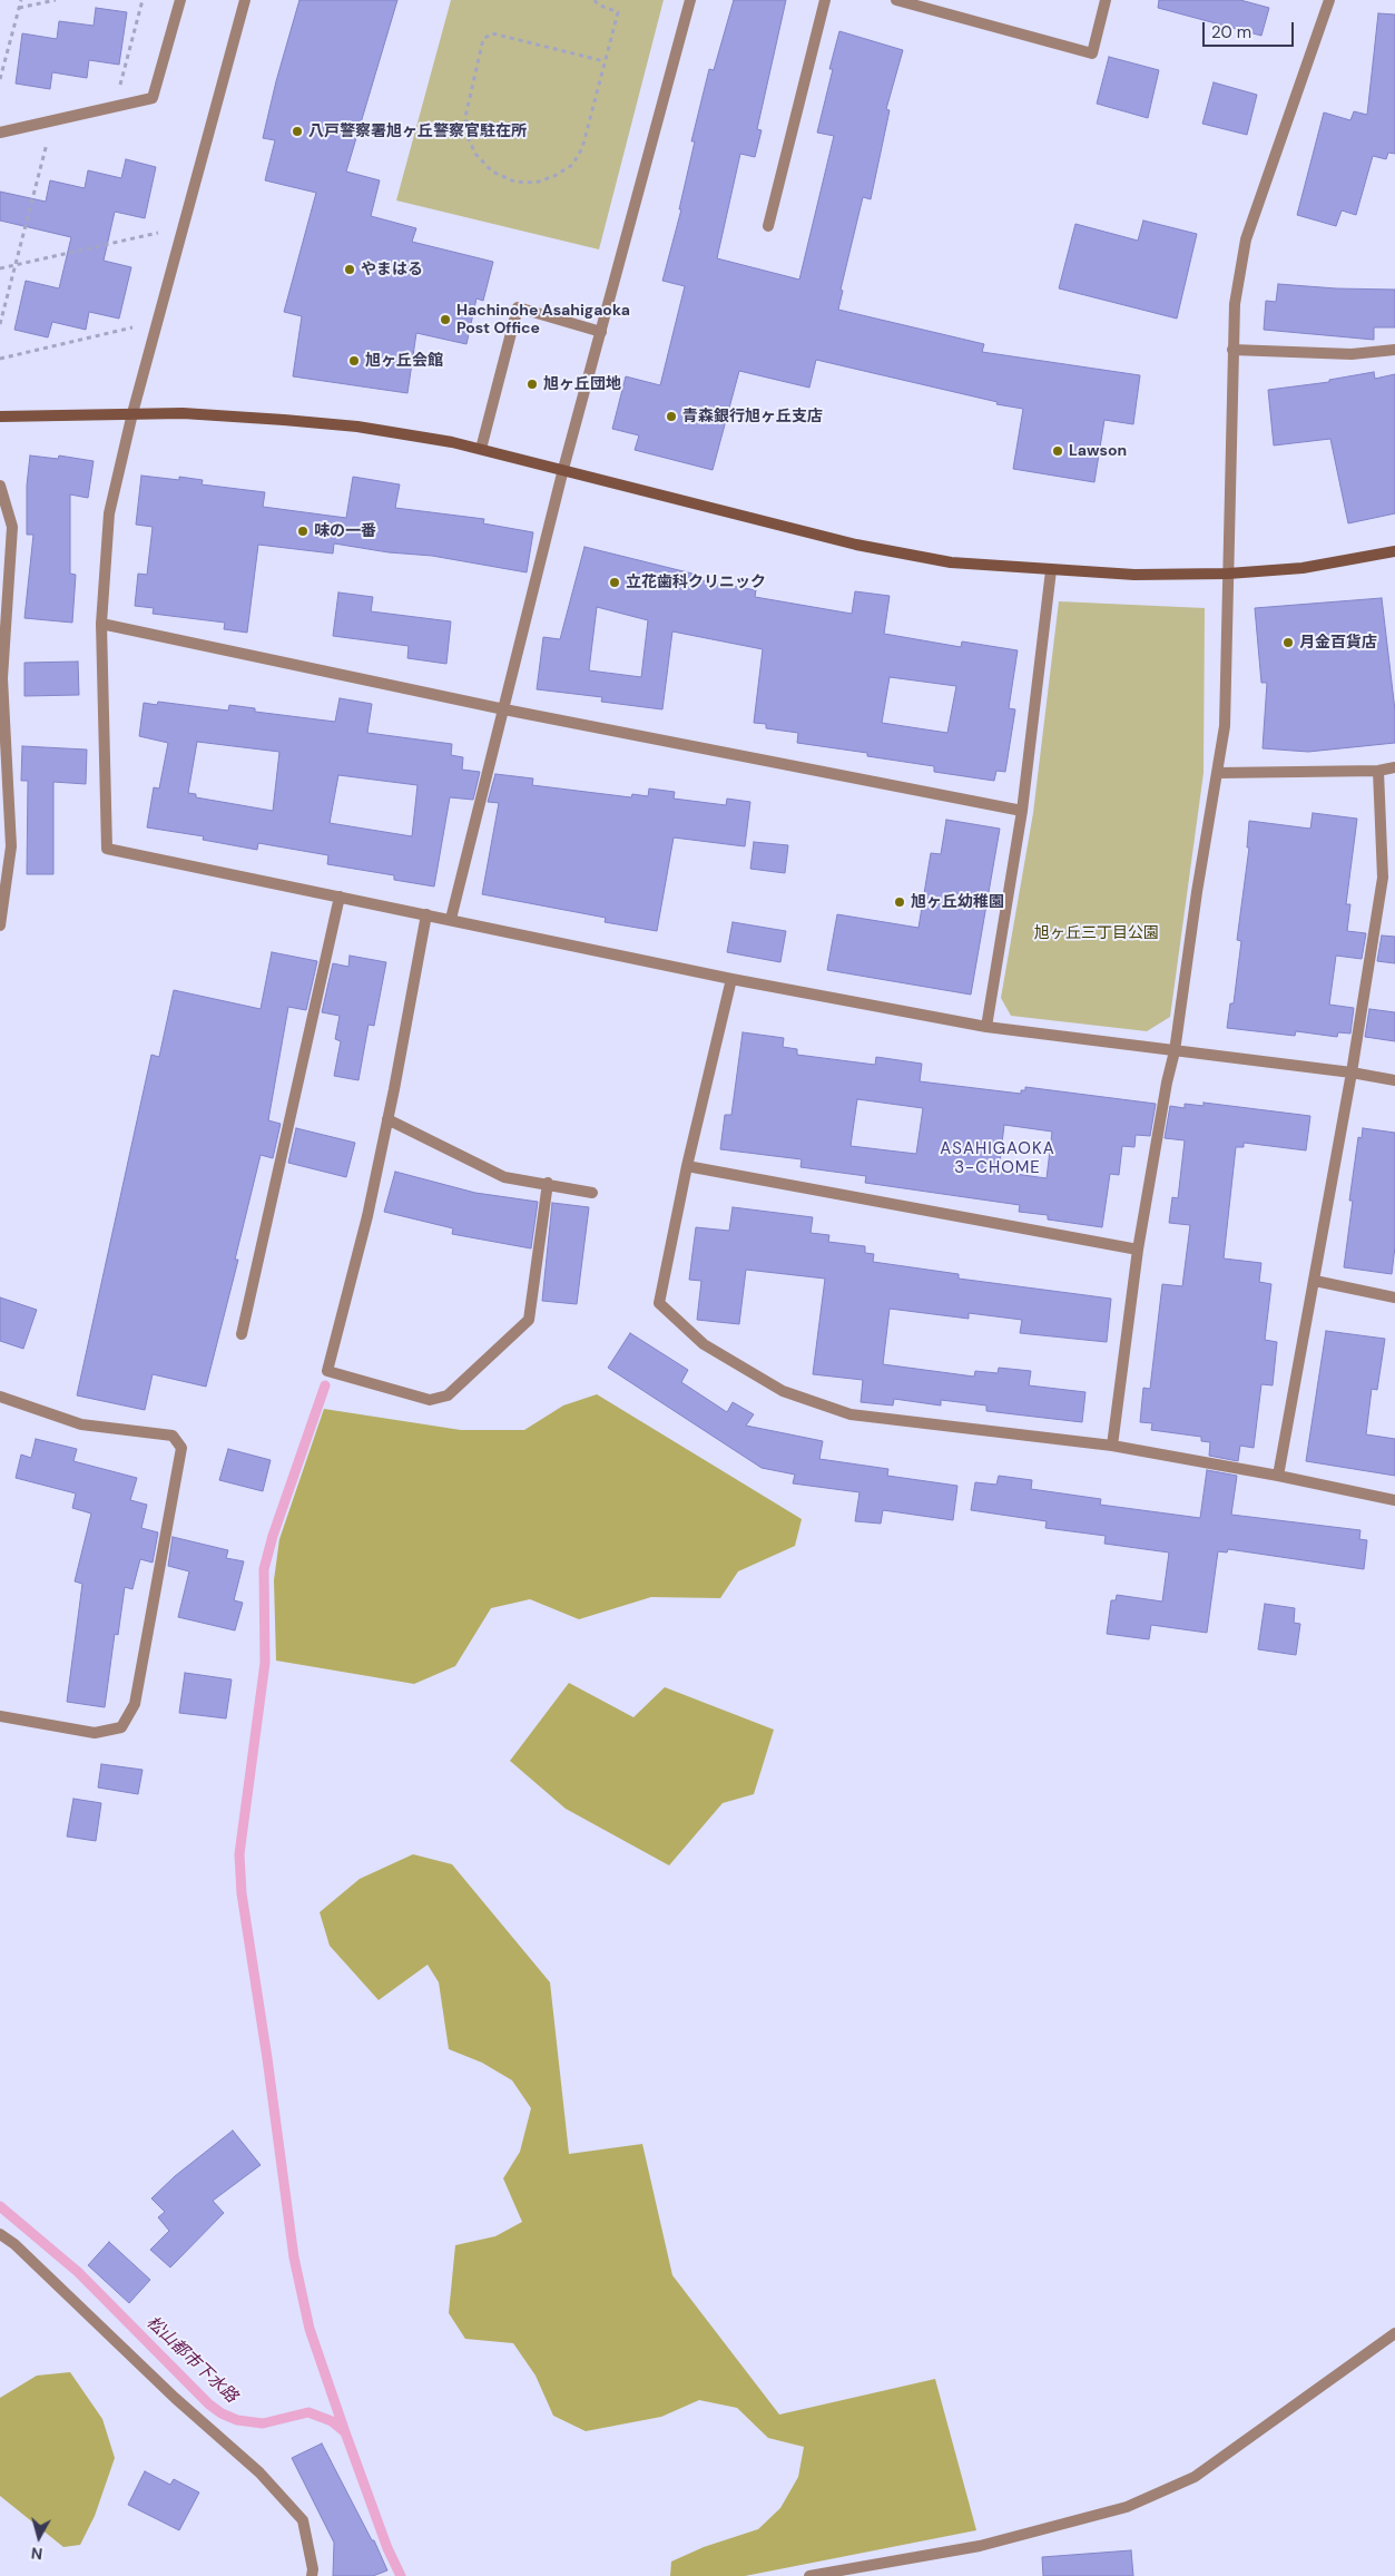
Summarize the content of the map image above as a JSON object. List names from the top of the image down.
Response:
{
  "districts": ["ASAHIGAOKA 3-CHOME"],
  "water": ["松山都市下水路"],
  "parks": ["旭ヶ丘三丁目公園"],
  "places": [
    "八戸警察署旭ヶ丘警察官駐在所",
    "やまはる",
    "Hachinohe Asahigaoka Post Office",
    "旭ヶ丘会館",
    "旭ヶ丘団地",
    "青森銀行旭ヶ丘支店",
    "Lawson",
    "味の一番",
    "立花歯科クリニック",
    "月金百貨店",
    "旭ヶ丘幼稚園"
  ],
  "scale_bar": "20 m",
  "north": "bottom"
}
